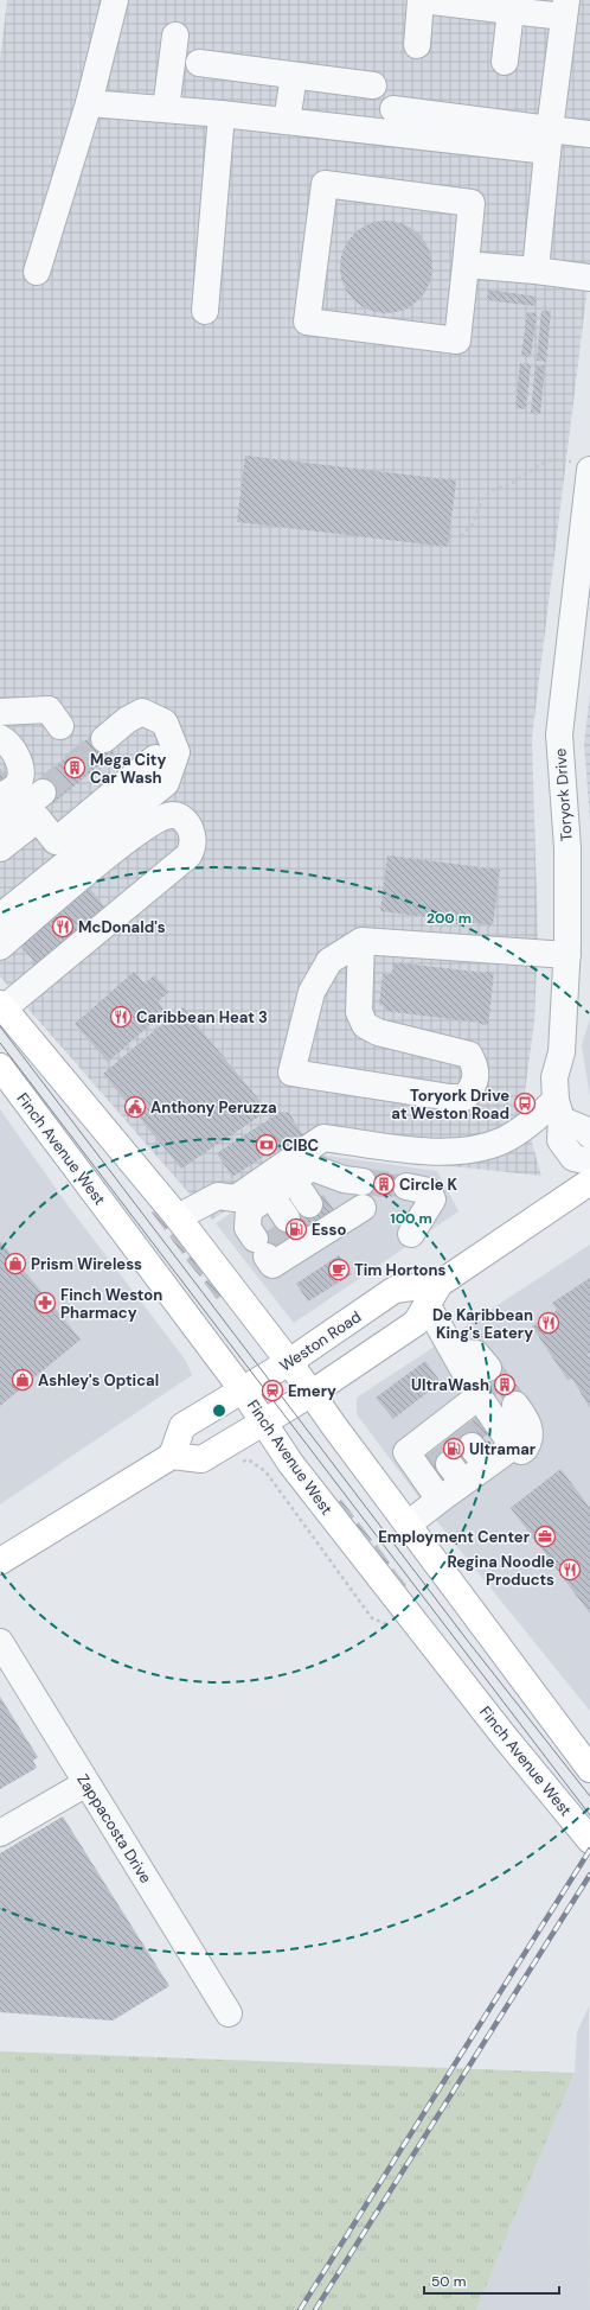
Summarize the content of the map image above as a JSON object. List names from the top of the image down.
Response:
{
  "streets": {
    "main road": ["Finch Avenue West", "Weston Road"],
    "street": ["Toryork Drive", "Zappacosta Drive"]
  },
  "crossings": [
    ["Finch Avenue West", "Weston Road"]
  ],
  "places": {
    "building": ["Mega City Car Wash", "Circle K", "UltraWash"],
    "restaurant": [
      "McDonald's",
      "Caribbean Heat 3",
      "De Karibbean King's Eatery",
      "Regina Noodle Products"
    ],
    "bus stop": ["Toryork Drive at Weston Road"],
    "public building": ["Anthony Peruzza"],
    "bank": ["CIBC"],
    "fuel station": ["Esso", "Ultramar"],
    "shop": ["Prism Wireless", "Ashley's Optical"],
    "cafe": ["Tim Hortons"],
    "pharmacy": ["Finch Weston Pharmacy"],
    "station": ["Emery"],
    "office": ["Employment Center"]
  },
  "scale_bar": "50 m",
  "rings": ["200 m", "100 m"]
}
